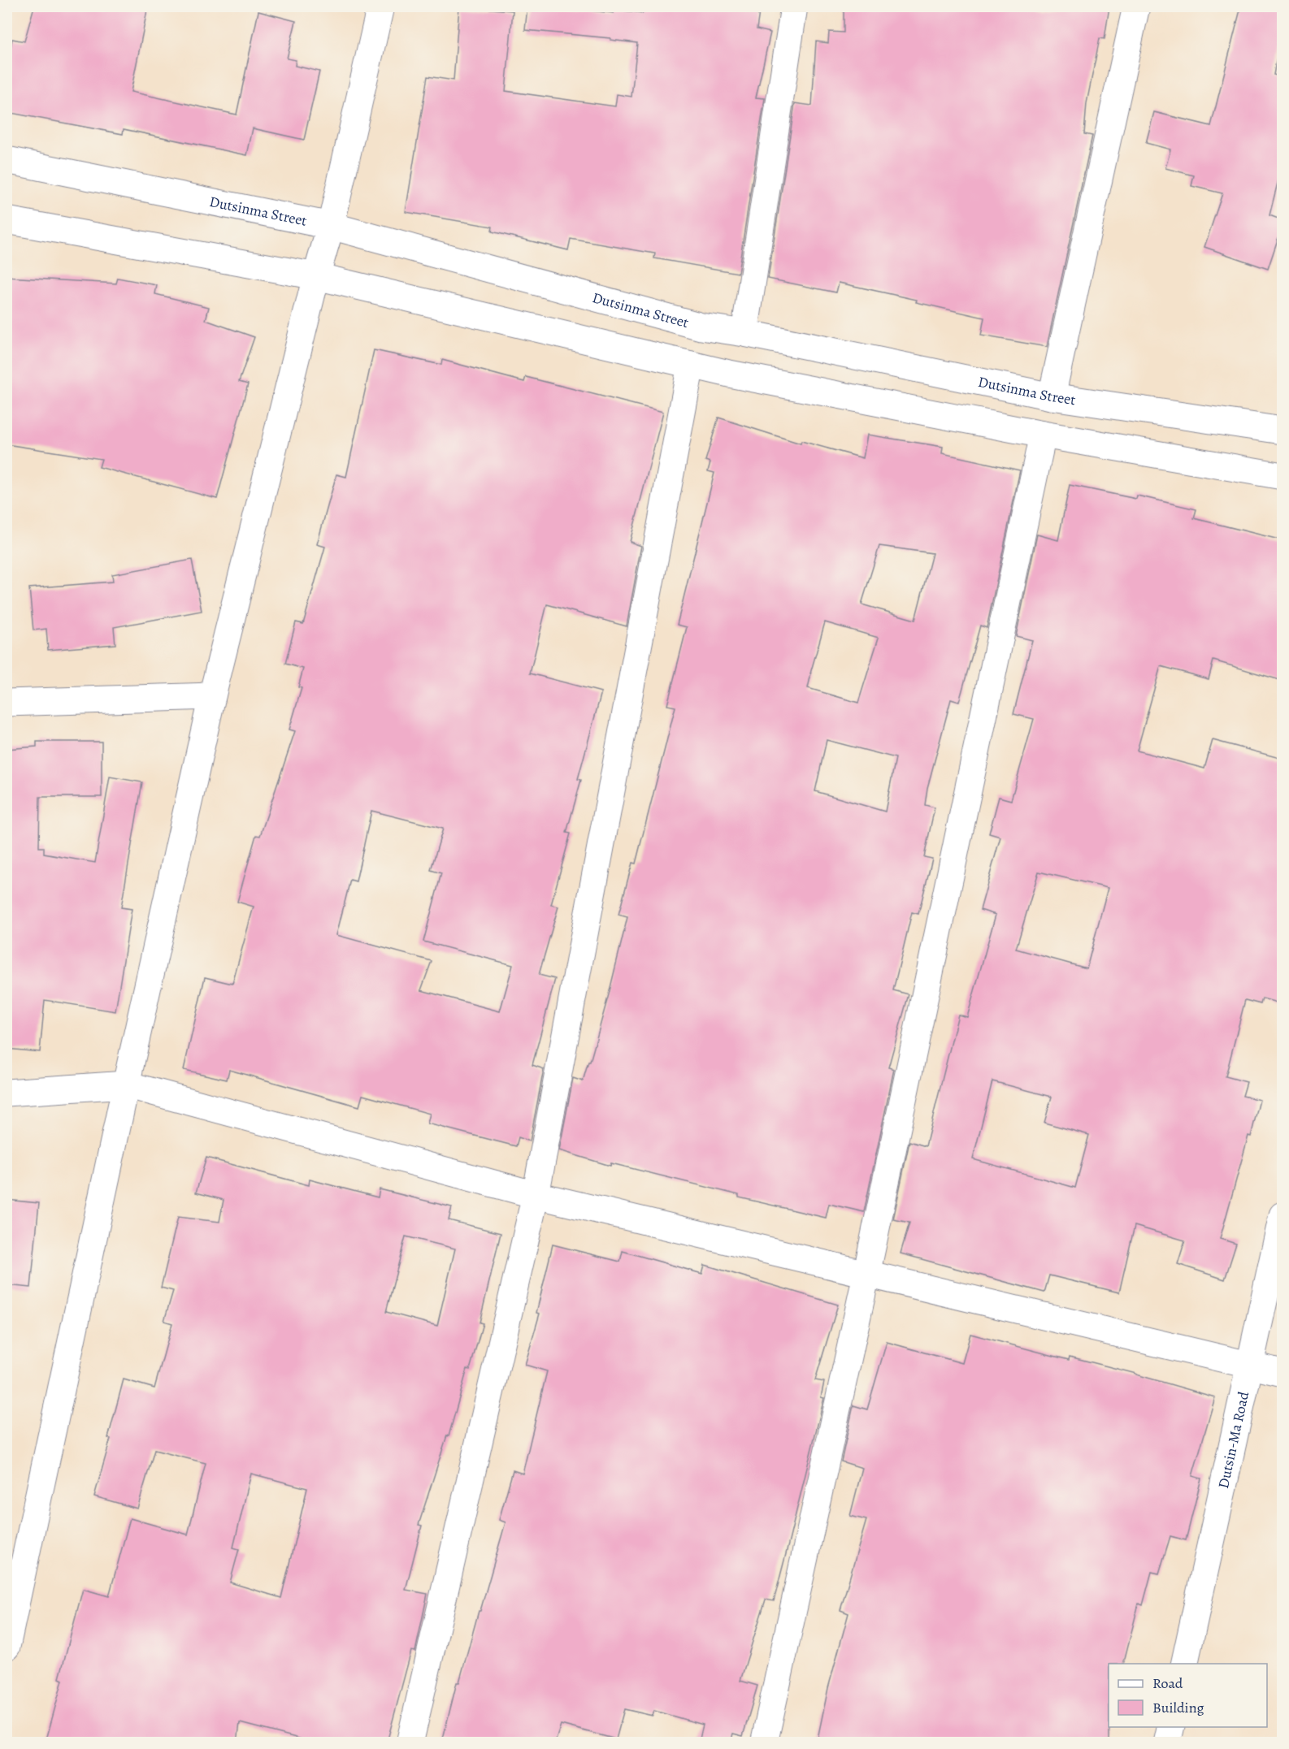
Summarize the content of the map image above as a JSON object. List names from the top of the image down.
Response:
{
  "streets": {
    "street": ["Dutsinma Street", "Dutsin-Ma Road"]
  },
  "legend": ["Road", "Building"]
}
